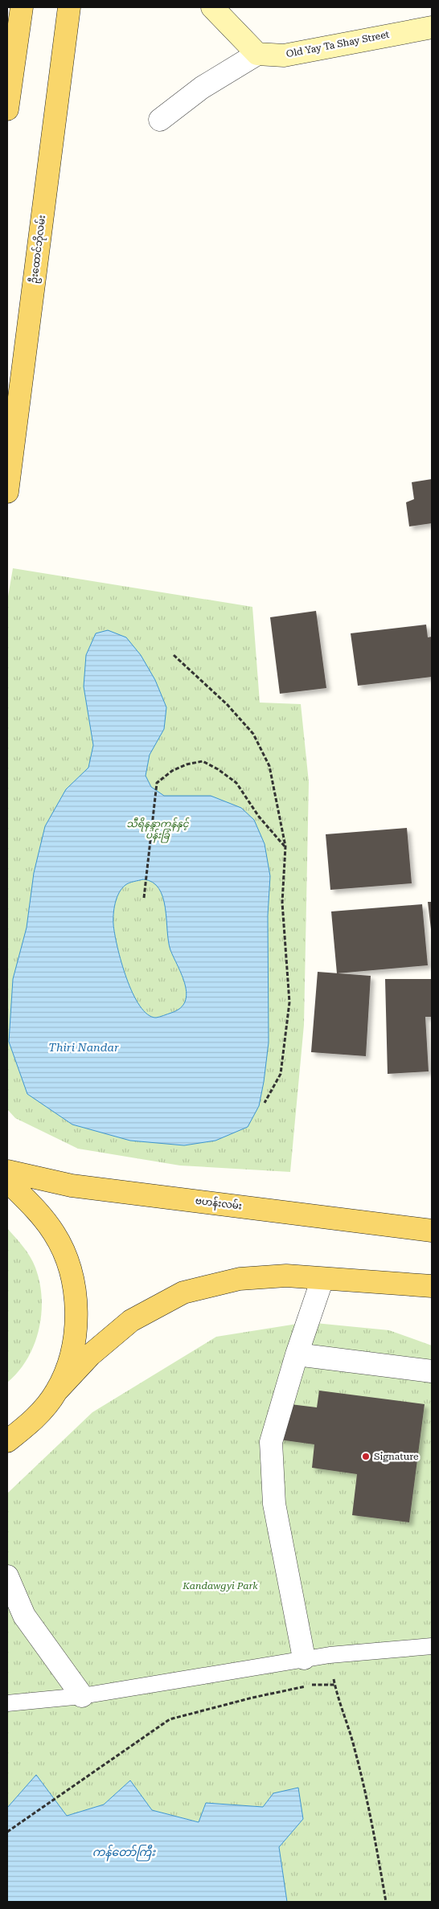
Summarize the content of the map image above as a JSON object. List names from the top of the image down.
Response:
{
  "streets": {
    "main road": ["Old Yay Ta Shay Street", "ဦးထောင်ဘိုလမ်း", "ဗဟန်းလမ်း"]
  },
  "water": ["Thiri Nandar", "ကန်တော်ကြီး"],
  "parks": ["သီရိနန္ဒာကန်နှင့် ပန်းခြံ", "Kandawgyi Park"],
  "places": ["Signature"]
}
